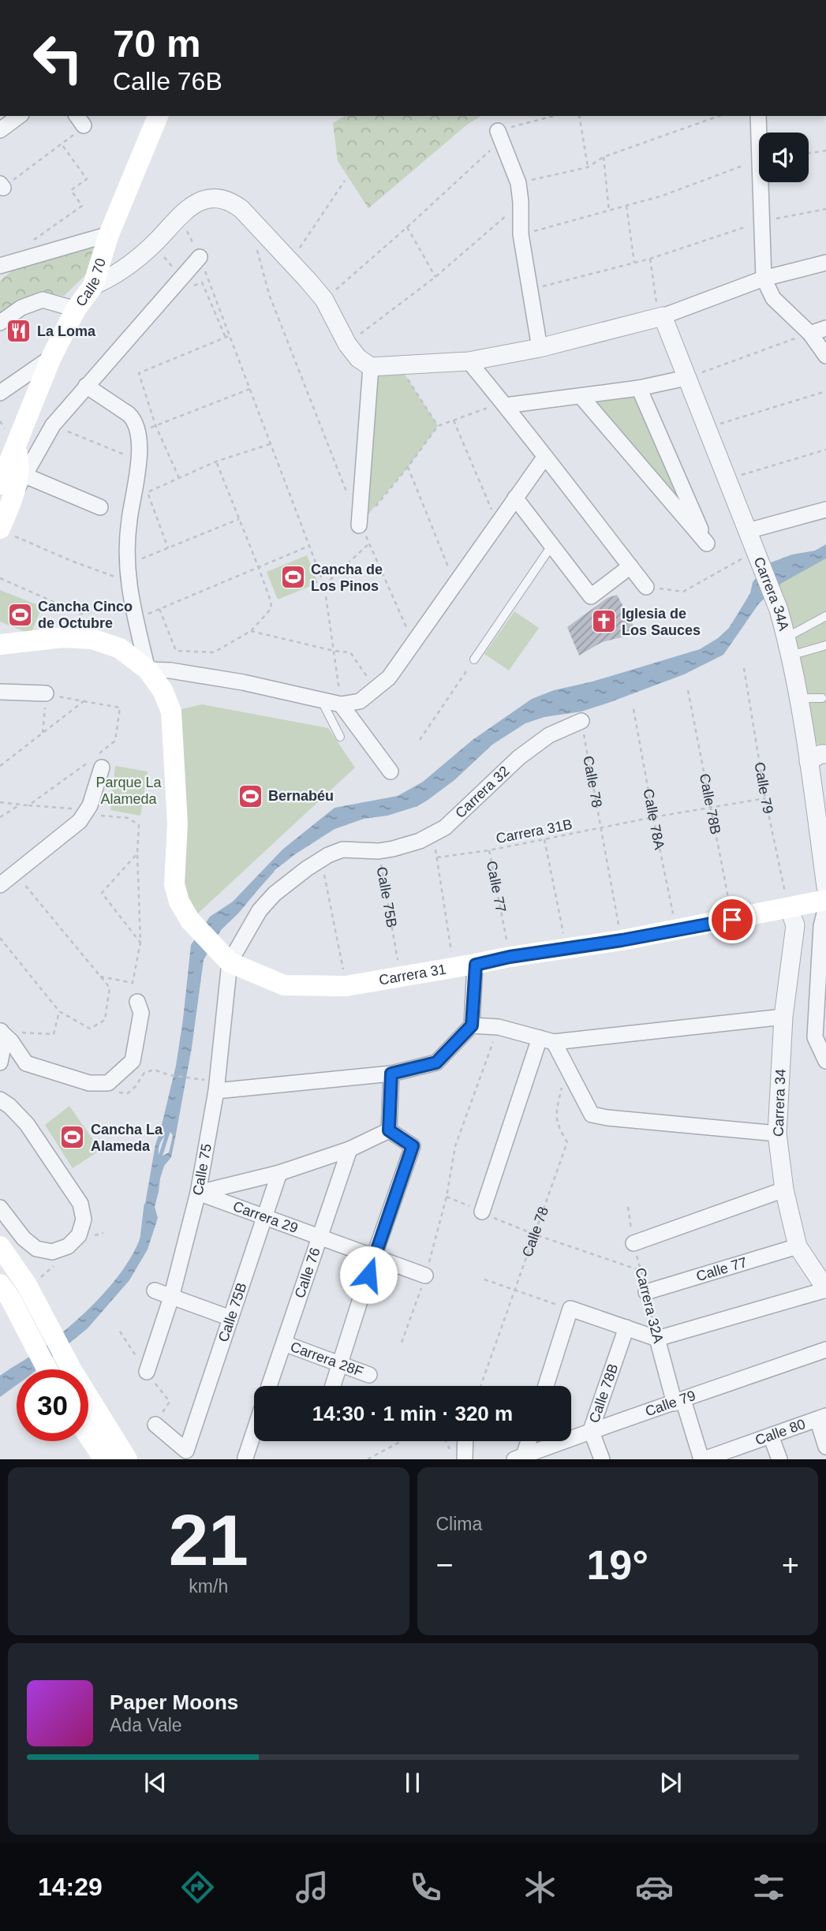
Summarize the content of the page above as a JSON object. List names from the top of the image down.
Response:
{
  "streets": {
    "main road": ["Calle 70", "Carrera 31"],
    "street": [
      "Carrera 34A",
      "Calle 79",
      "Carrera 32",
      "Calle 78B",
      "Calle 77",
      "Calle 75B",
      "Carrera 34",
      "Calle 75",
      "Carrera 29",
      "Calle 76",
      "Carrera 32A",
      "Carrera 28F",
      "Calle 80"
    ],
    "path": ["Calle 78", "Calle 78A", "Carrera 31B"]
  },
  "crossings": [
    ["Calle 78", "Carrera 32"],
    ["Calle 78", "Carrera 31B"],
    ["Calle 78", "Carrera 31"],
    ["Calle 79", "Calle 78B"],
    ["Calle 79", "Carrera 31B"],
    ["Calle 79", "Carrera 31"],
    ["Calle 79", "Carrera 34"],
    ["Calle 79", "Carrera 32A"],
    ["Carrera 32", "Calle 75B"],
    ["Calle 78B", "Carrera 31B"],
    ["Calle 78B", "Carrera 31"],
    ["Calle 78A", "Carrera 31B"],
    ["Calle 78A", "Carrera 31"],
    ["Carrera 31B", "Calle 77"],
    ["Carrera 31B", "Carrera 31"],
    ["Calle 77", "Carrera 31"],
    ["Calle 77", "Carrera 34"],
    ["Calle 77", "Carrera 32A"],
    ["Calle 75B", "Carrera 31"],
    ["Calle 75B", "Carrera 29"],
    ["Carrera 31", "Carrera 34"],
    ["Carrera 31", "Calle 75"],
    ["Calle 75", "Carrera 29"],
    ["Carrera 29", "Calle 76"],
    ["Calle 76", "Carrera 28F"],
    ["Carrera 32A", "Calle 80"]
  ],
  "parks": ["Parque La Alameda"],
  "places": {
    "restaurant": ["La Loma"],
    "sports": [
      "Cancha de Los Pinos",
      "Cancha Cinco de Octubre",
      "Bernabéu",
      "Cancha La Alameda"
    ],
    "church": ["Iglesia de Los Sauces"]
  },
  "page": {
    "turn": ["70 m", "Calle 76B"],
    "limit": "30",
    "trip": "14:30 · 1 min · 320 m",
    "tile": [
      ["21", "km/h"],
      "Clima"
    ],
    "heat": ["−", "19°", "+"],
    "song": ["Paper Moons", "Ada Vale"],
    "tabs": "14:29"
  }
}
